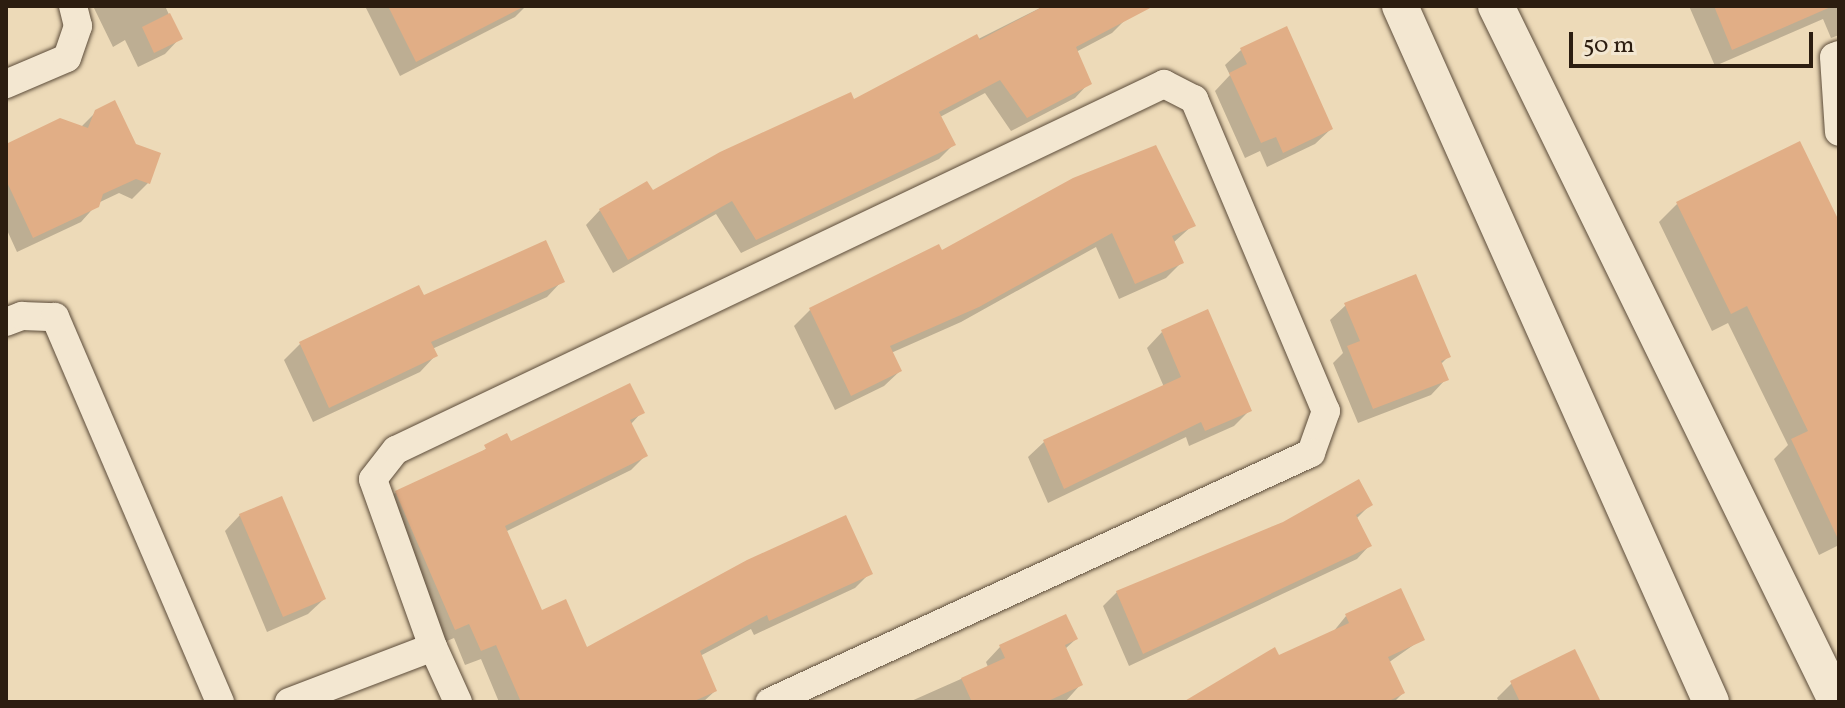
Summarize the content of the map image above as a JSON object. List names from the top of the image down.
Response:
{
  "scale_bar": "50 m"
}
